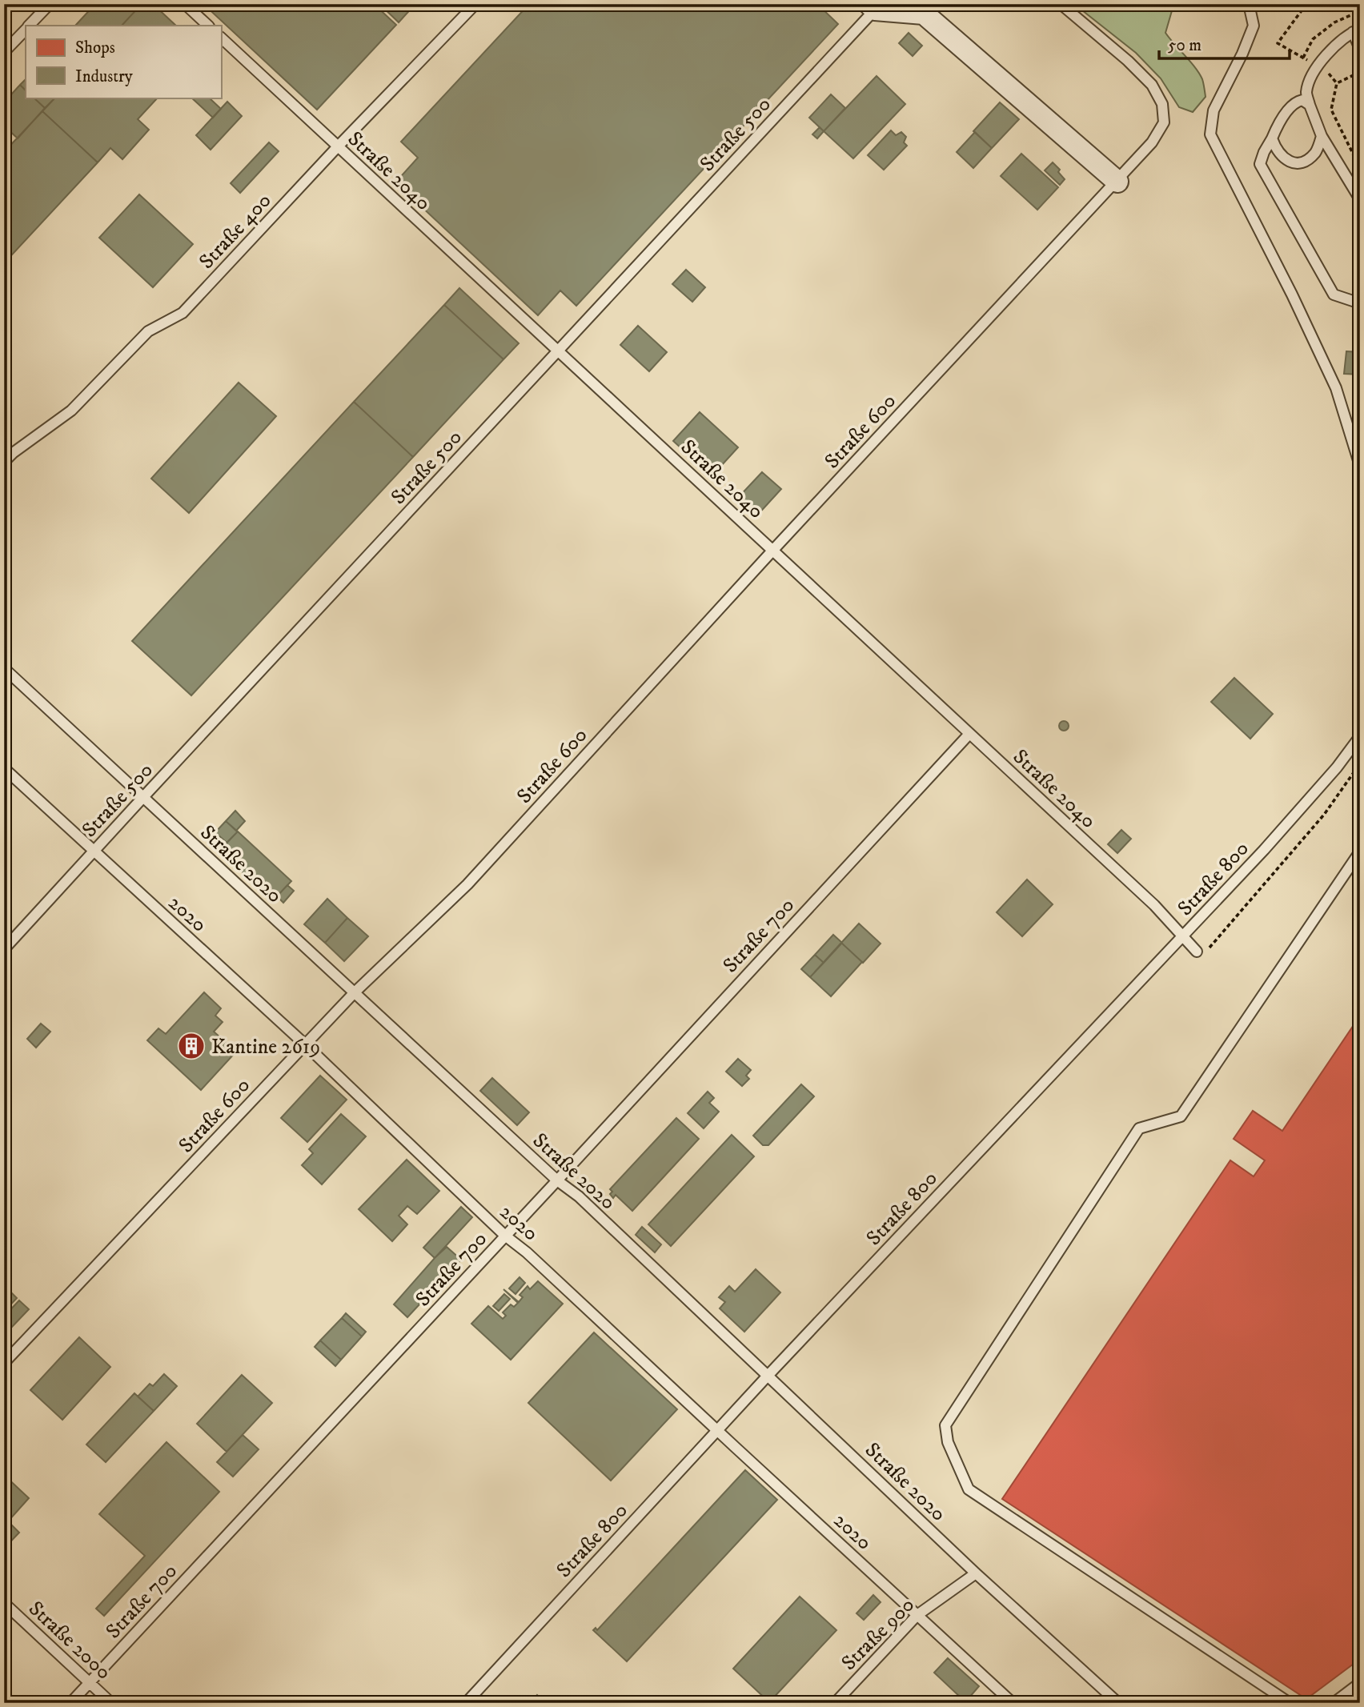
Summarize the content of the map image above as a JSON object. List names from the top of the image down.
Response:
{
  "streets": {
    "lane": [
      "Straße 500",
      "Straße 2040",
      "Straße 400",
      "Straße 600",
      "Straße 2020",
      "Straße 800",
      "2020",
      "Straße 700",
      "Straße 900",
      "Straße 2000"
    ]
  },
  "crossings": [
    ["Straße 500", "Straße 2040"],
    ["Straße 500", "Straße 2020"],
    ["Straße 500", "2020"],
    ["Straße 2040", "Straße 400"],
    ["Straße 2040", "Straße 600"],
    ["Straße 2040", "Straße 800"],
    ["Straße 2040", "Straße 700"],
    ["Straße 600", "Straße 2020"],
    ["Straße 600", "2020"],
    ["Straße 2020", "Straße 800"],
    ["Straße 2020", "Straße 700"],
    ["Straße 2020", "Straße 900"],
    ["Straße 800", "2020"],
    ["2020", "Straße 700"],
    ["2020", "Straße 900"],
    ["Straße 700", "Straße 2000"]
  ],
  "places": {
    "building": ["Kantine 2619"]
  },
  "legend": ["Shops", "Industry"],
  "scale_bar": "50 m"
}
